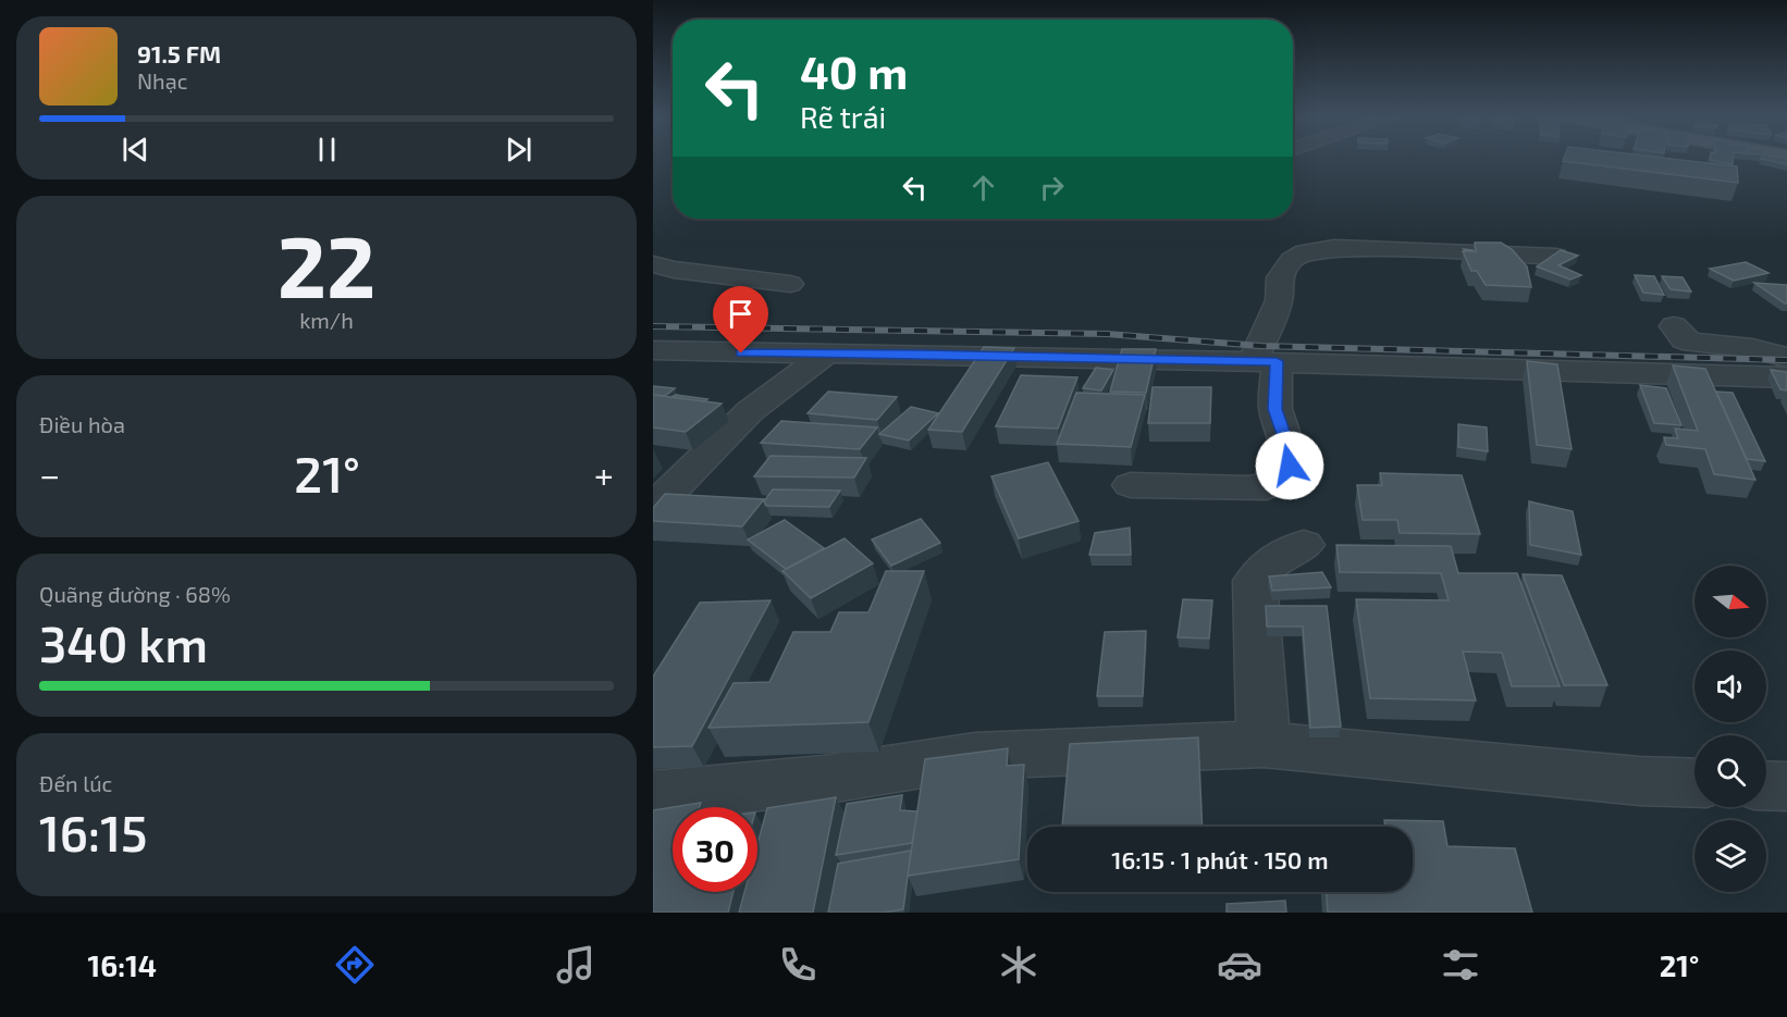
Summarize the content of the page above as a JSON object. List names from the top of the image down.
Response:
{
  "north": "right",
  "page": {
    "turn": ["40 m", "Rẽ trái"],
    "song": ["91.5 FM", "Nhạc"],
    "tile": [
      ["22", "km/h"],
      "Điều hòa",
      ["Quãng đường · 68%", "340 km"],
      ["Đến lúc", "16:15"]
    ],
    "heat": ["−", "21°", "+"],
    "limit": "30",
    "trip": "16:15 · 1 phút · 150 m",
    "tabs": ["16:14", "21°"]
  }
}
